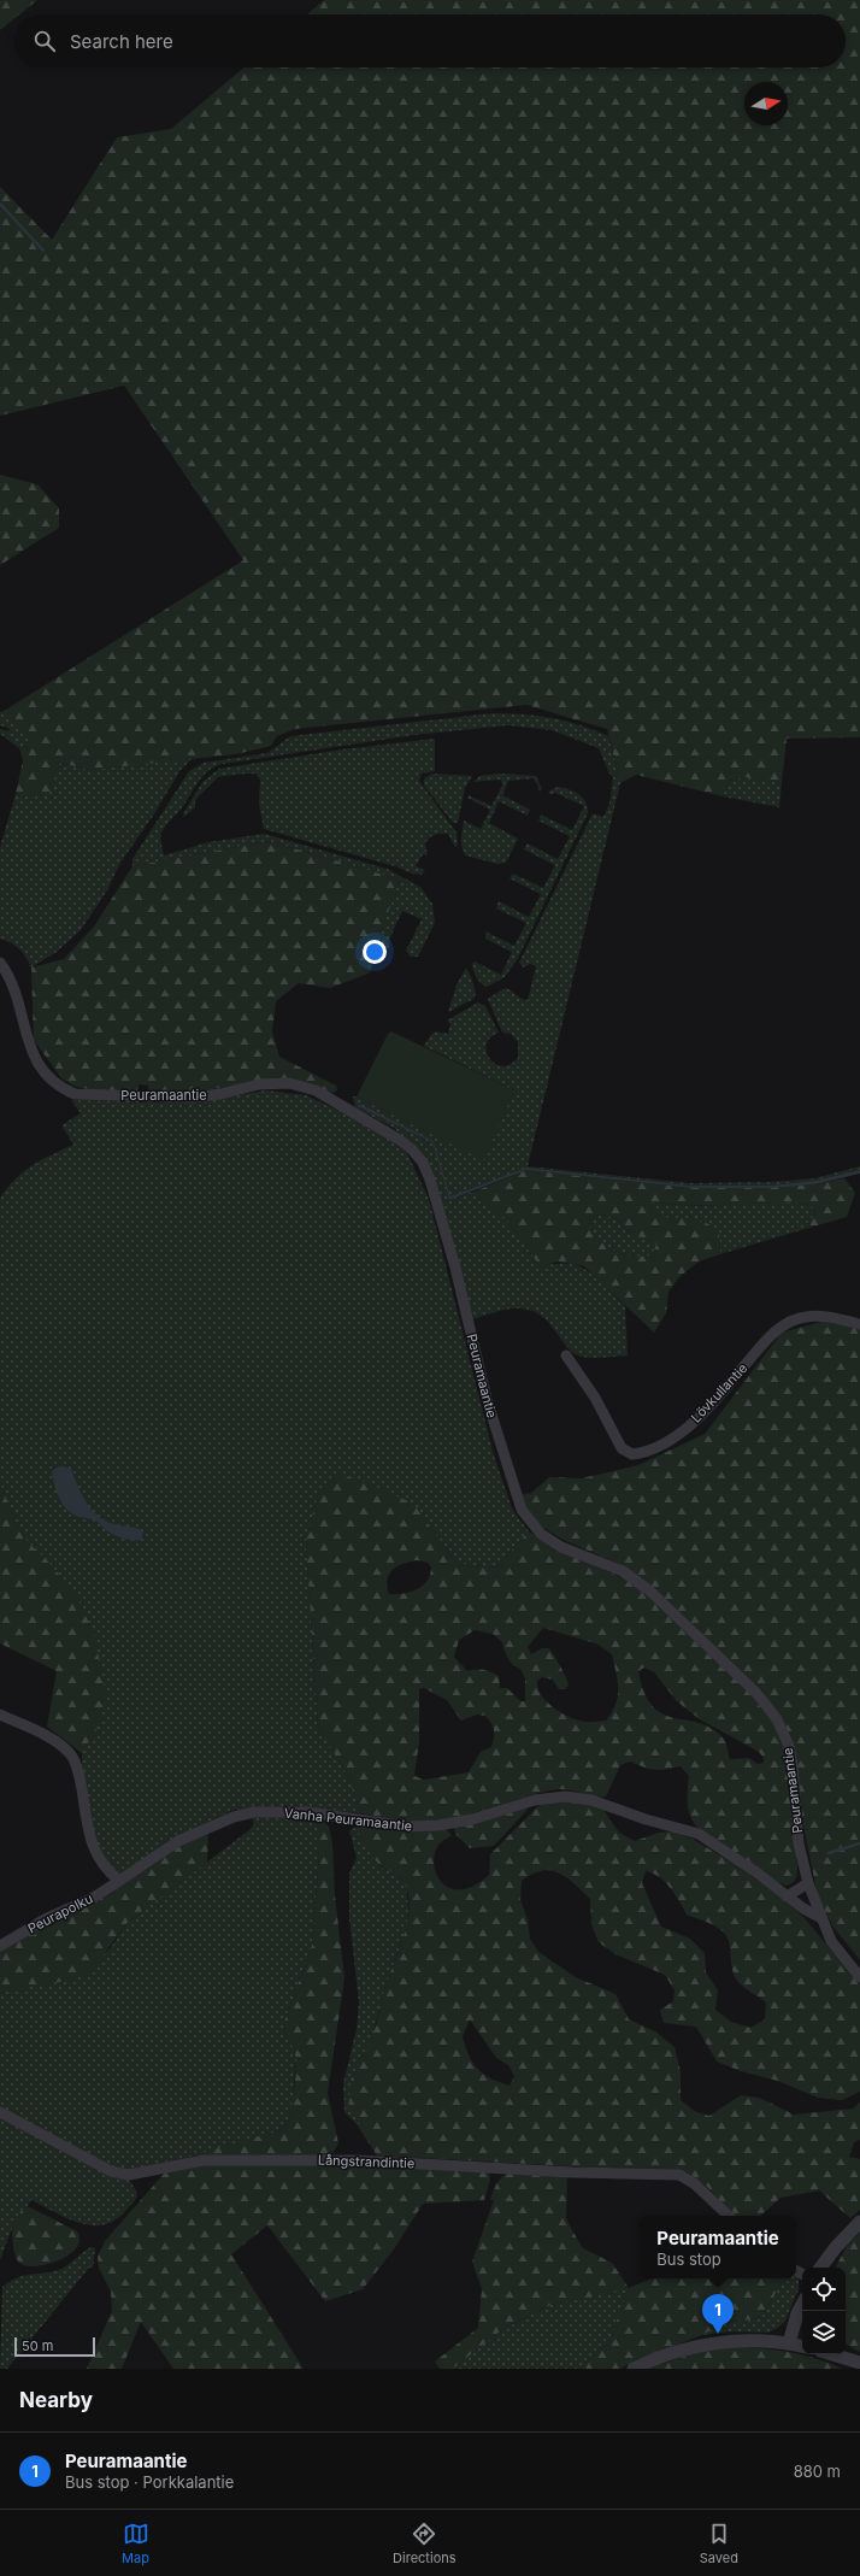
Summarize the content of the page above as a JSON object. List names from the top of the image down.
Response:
{
  "streets": {
    "street": [
      "Peuramaantie",
      "Lövkullantie",
      "Vanha Peuramaantie",
      "Peurapolku",
      "Långstrandintie"
    ]
  },
  "crossings": [
    ["Peuramaantie", "Vanha Peuramaantie"],
    ["Vanha Peuramaantie", "Peurapolku"]
  ],
  "scale_bar": "50 m",
  "north": "right",
  "page": {
    "search": "Search here",
    "popup": ["Peuramaantie", "Bus stop"],
    "pins": "1",
    "scale": "50 m",
    "heading": "Nearby",
    "list": [
      {
        "mark": "1",
        "name": "Peuramaantie",
        "note": "Bus stop · Porkkalantie",
        "value": "880 m"
      }
    ],
    "nav": ["Map", "Directions", "Saved"]
  }
}
